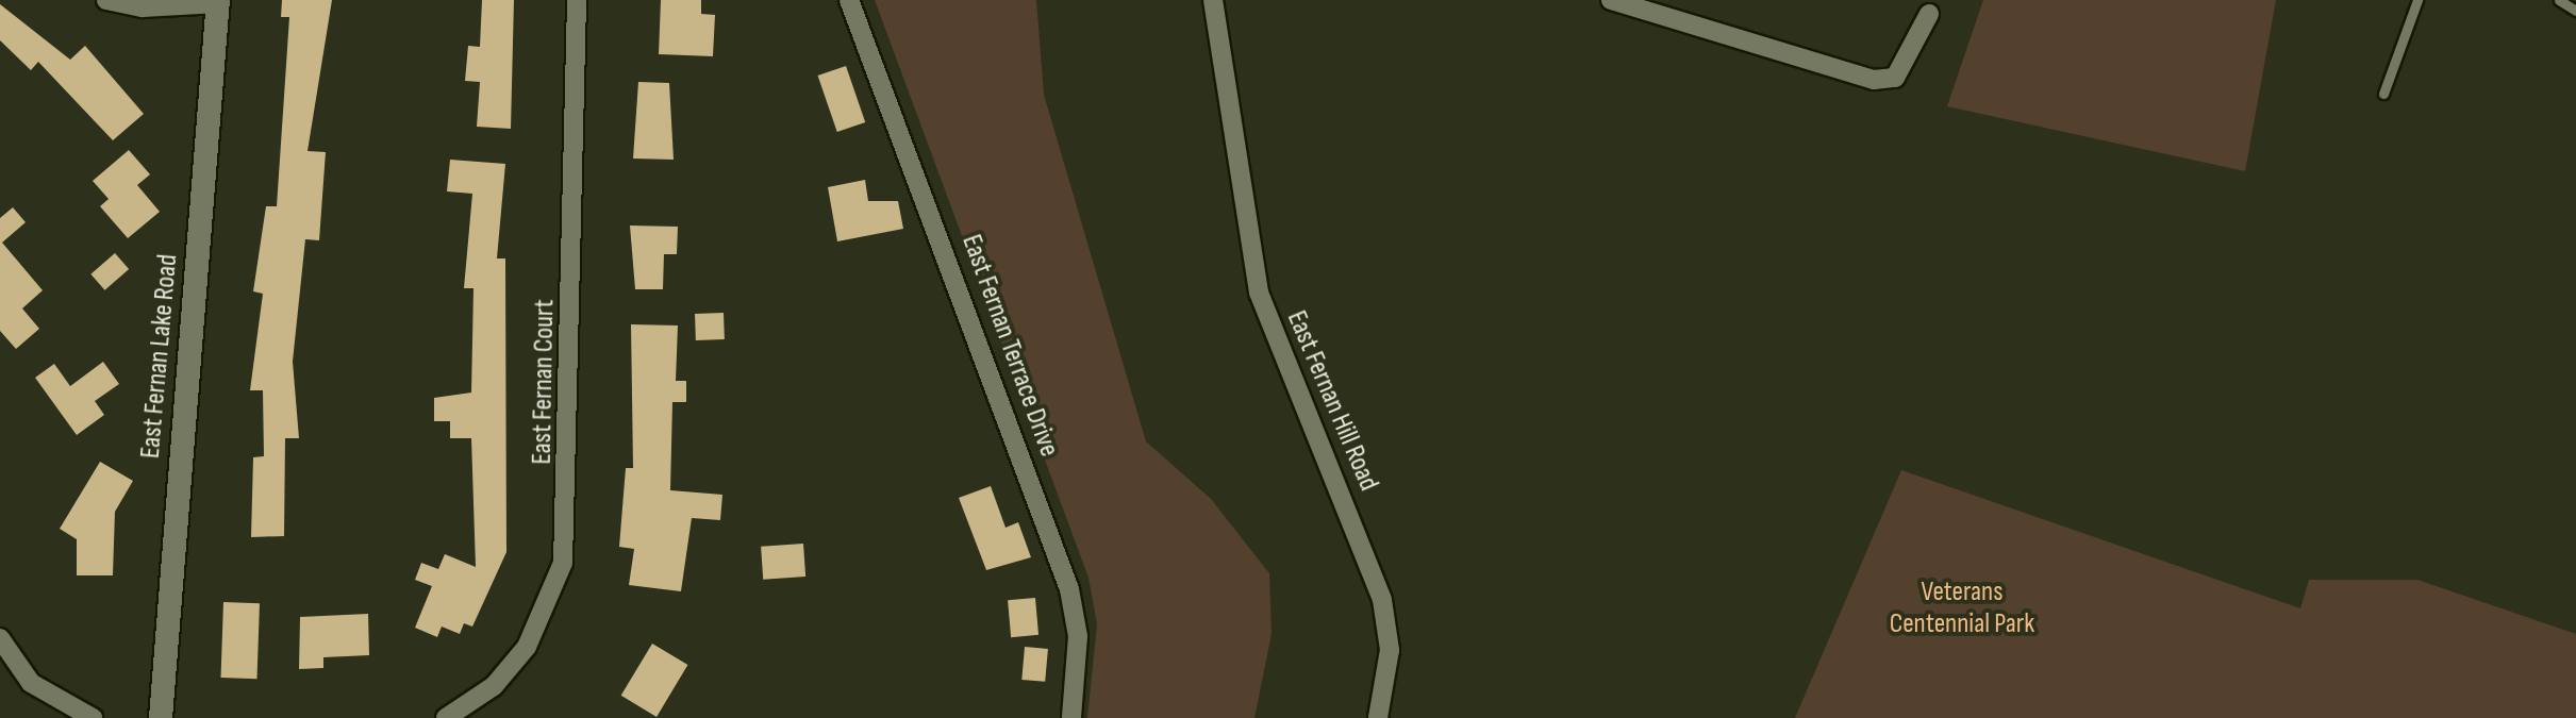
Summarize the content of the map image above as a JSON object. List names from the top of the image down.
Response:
{
  "streets": {
    "street": [
      "East Fernan Terrace Drive",
      "East Fernan Lake Road",
      "East Fernan Court",
      "East Fernan Hill Road"
    ]
  },
  "parks": ["Veterans Centennial Park"]
}
